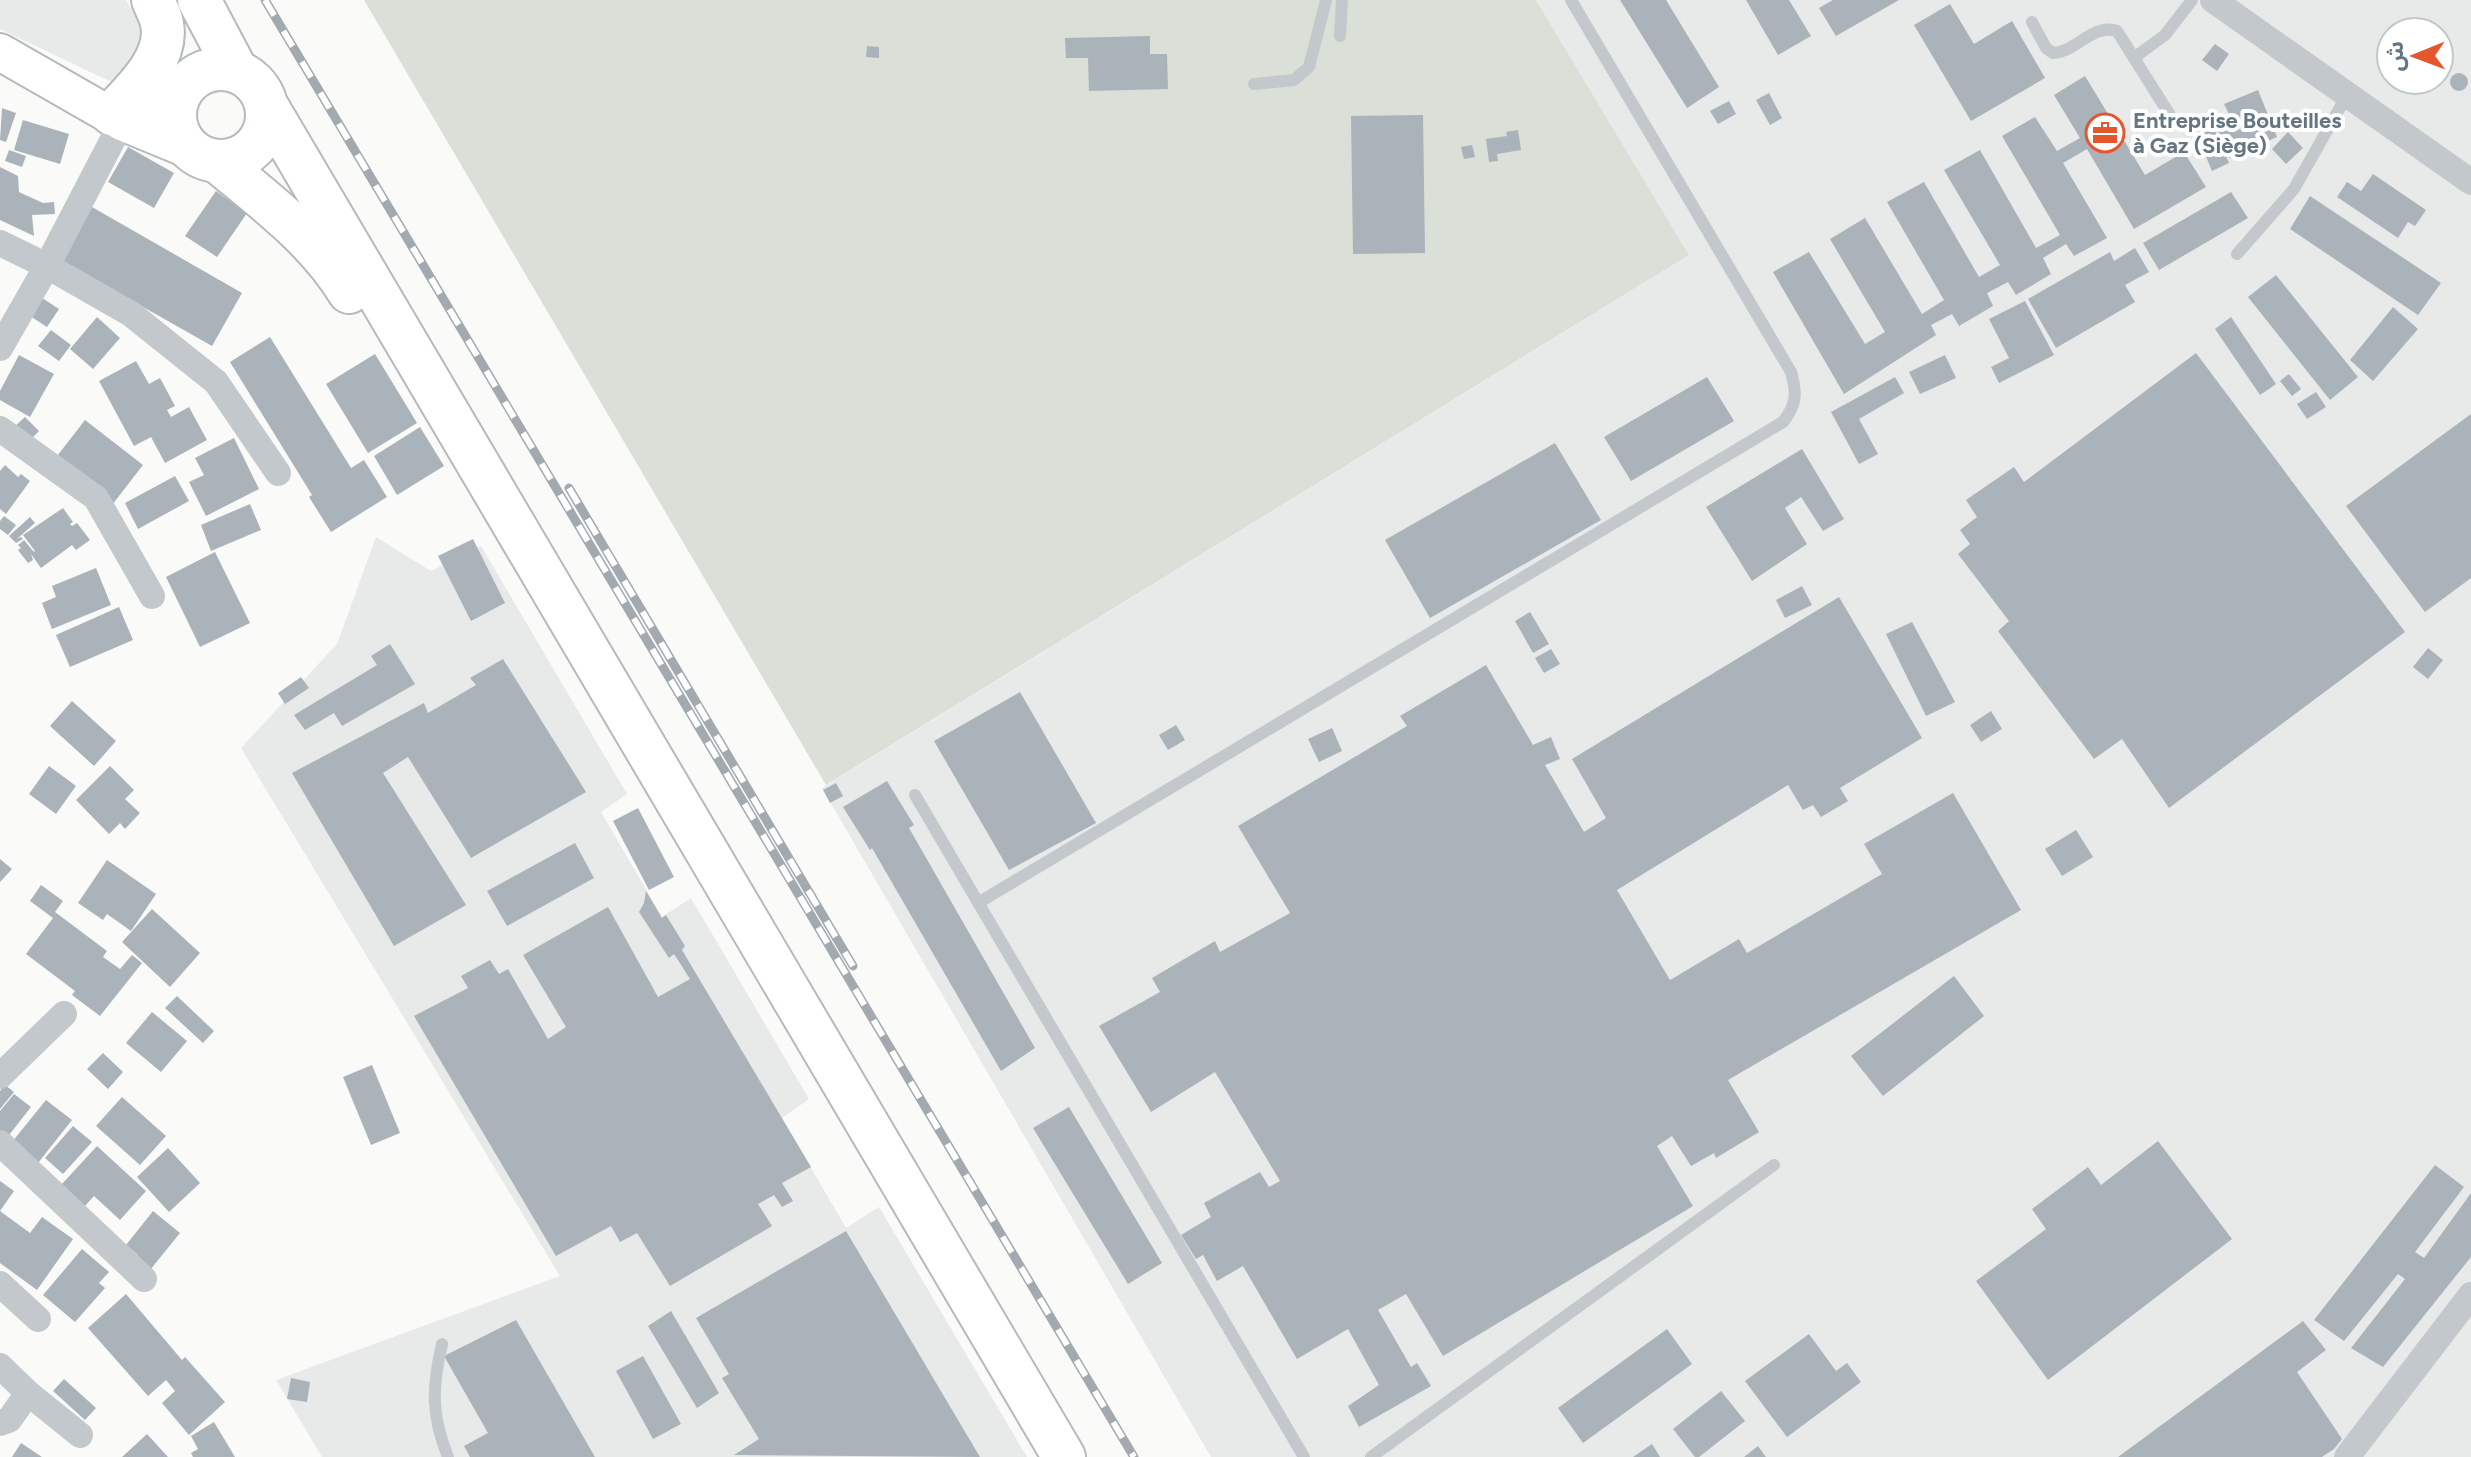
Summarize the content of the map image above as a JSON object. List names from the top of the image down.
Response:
{
  "places": {
    "office": ["Entreprise Bouteilles à Gaz (Siège)"]
  },
  "north": "left"
}
